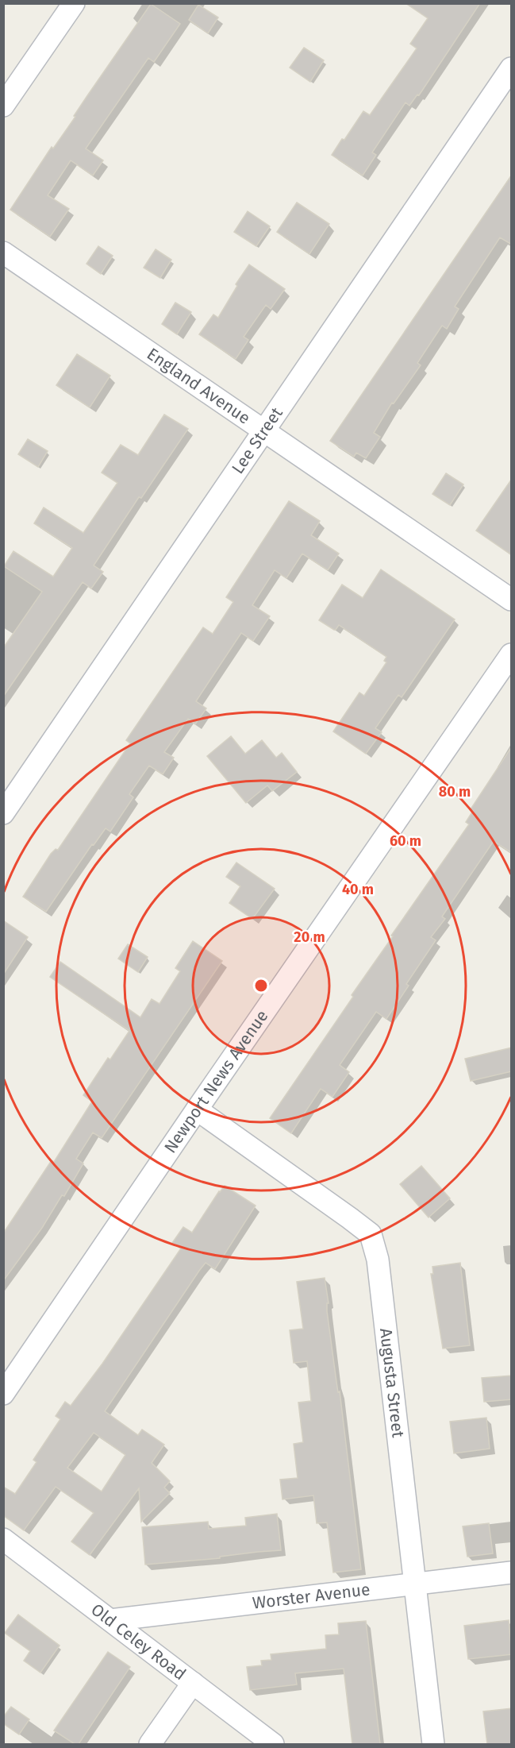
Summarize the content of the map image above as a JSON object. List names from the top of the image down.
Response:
{
  "streets": {
    "street": [
      "England Avenue",
      "Lee Street",
      "Newport News Avenue",
      "Augusta Street",
      "Worster Avenue",
      "Old Celey Road"
    ]
  },
  "crossings": [
    ["England Avenue", "Lee Street"],
    ["Newport News Avenue", "Augusta Street"],
    ["Augusta Street", "Worster Avenue"],
    ["Worster Avenue", "Old Celey Road"]
  ],
  "rings": [
    "80 m",
    "60 m",
    "40 m",
    "20 m"
  ]
}
